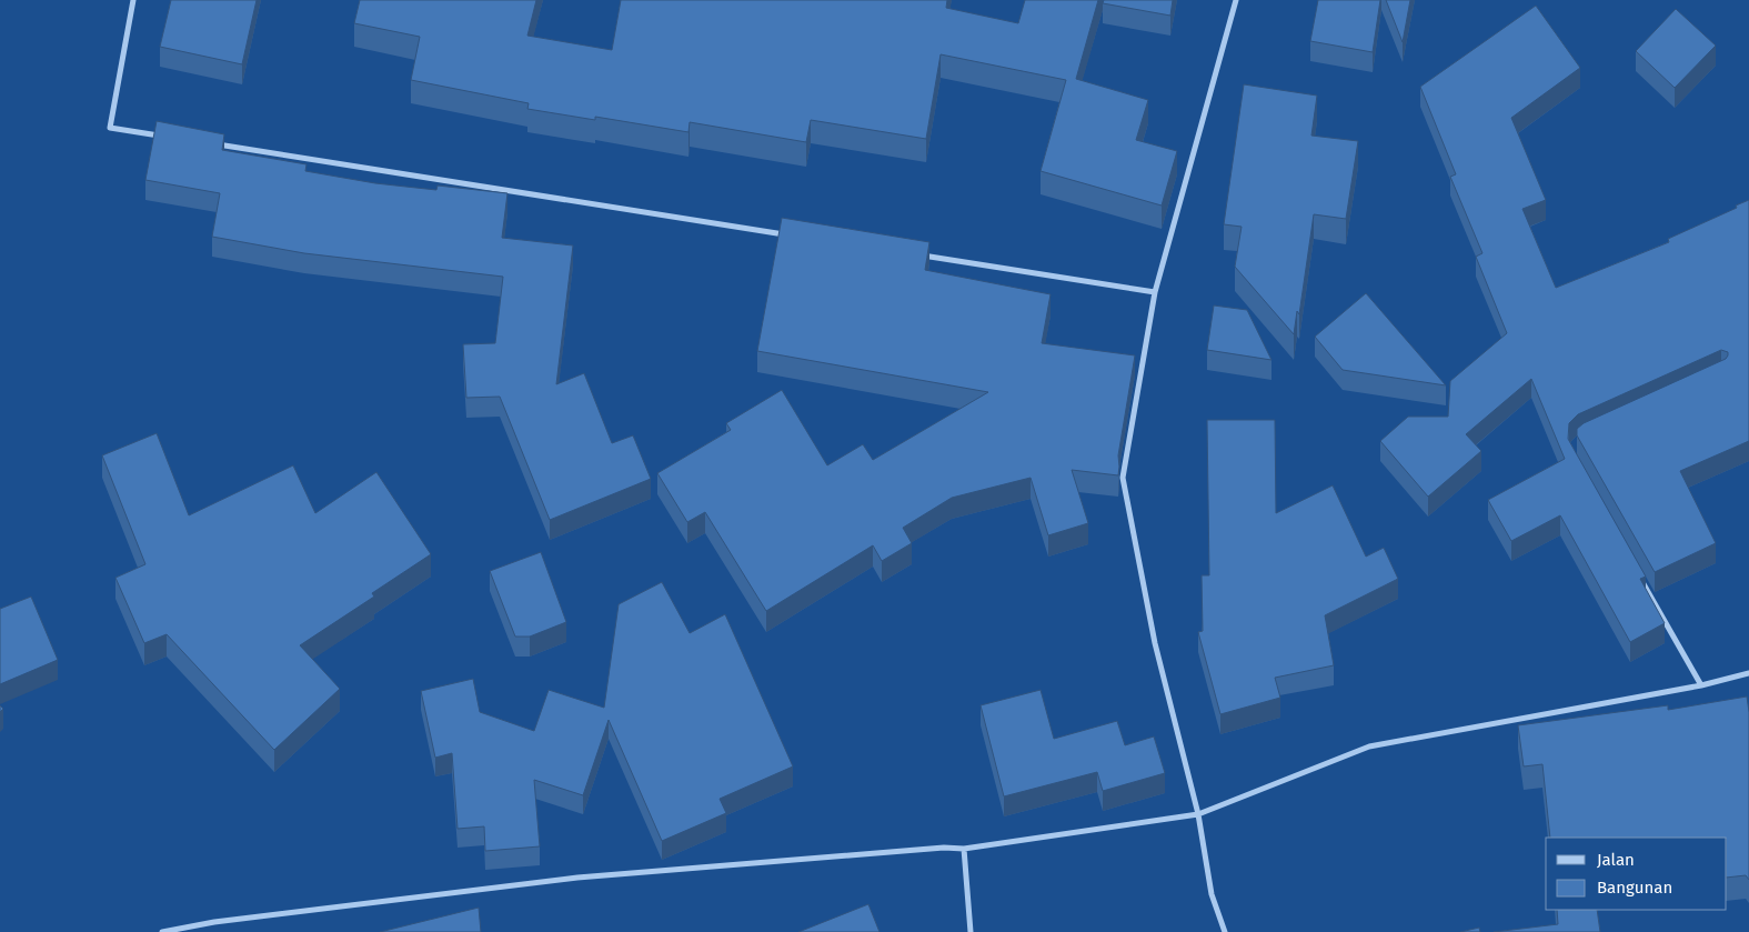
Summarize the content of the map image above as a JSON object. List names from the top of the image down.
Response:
{
  "legend": ["Jalan", "Bangunan"]
}
